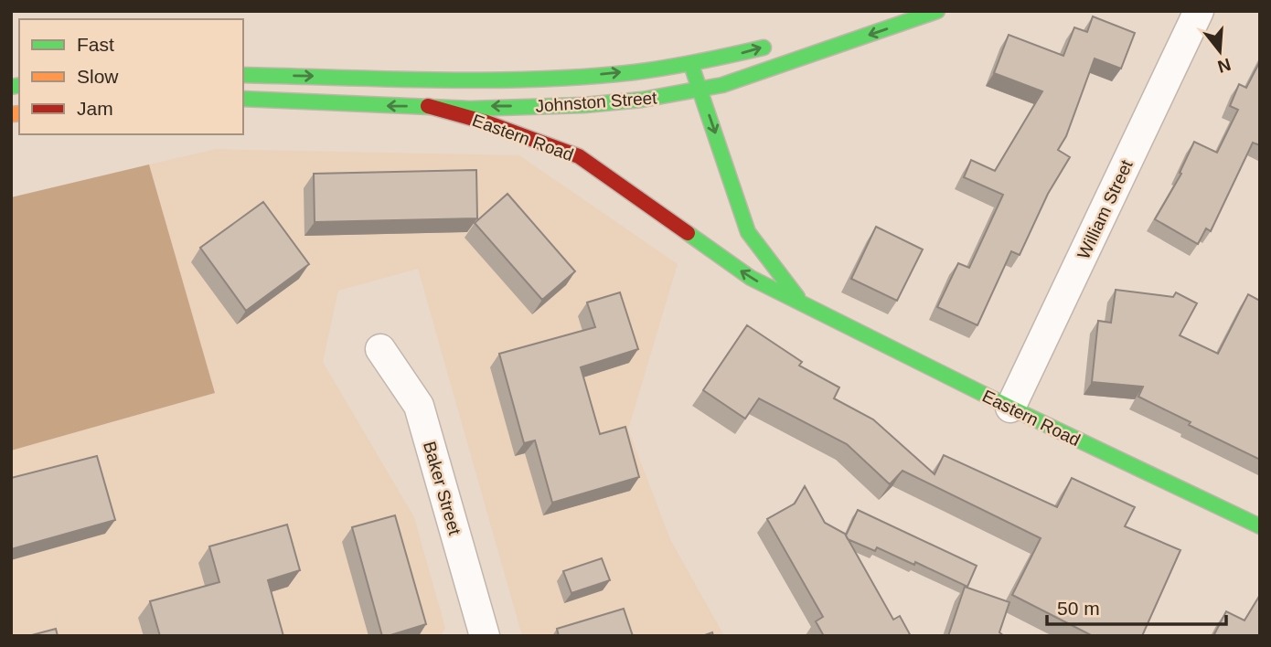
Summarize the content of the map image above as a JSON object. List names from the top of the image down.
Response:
{
  "streets": {
    "main road": ["Johnston Street", "Eastern Road"],
    "street": ["William Street", "Baker Street"]
  },
  "crossings": [
    ["Johnston Street", "Eastern Road"],
    ["Eastern Road", "William Street"]
  ],
  "legend": ["Fast", "Slow", "Jam"],
  "scale_bar": "50 m",
  "north": "bottom"
}
